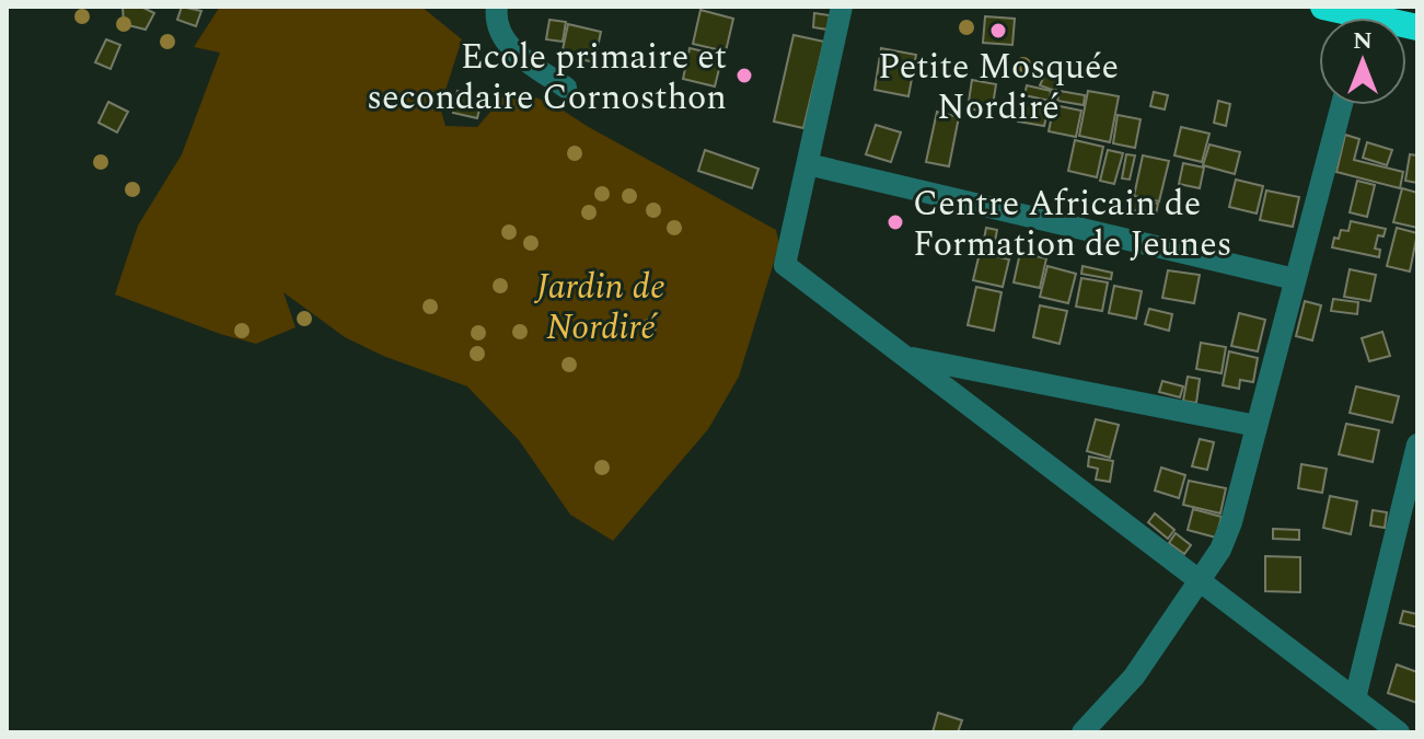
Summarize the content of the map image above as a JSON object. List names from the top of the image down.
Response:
{
  "parks": ["Jardin de Nordiré"],
  "places": ["Petite Mosquée Nordiré", "Ecole primaire et secondaire Cornosthon", "Centre Africain de Formation de Jeunes"],
  "north": "top"
}
